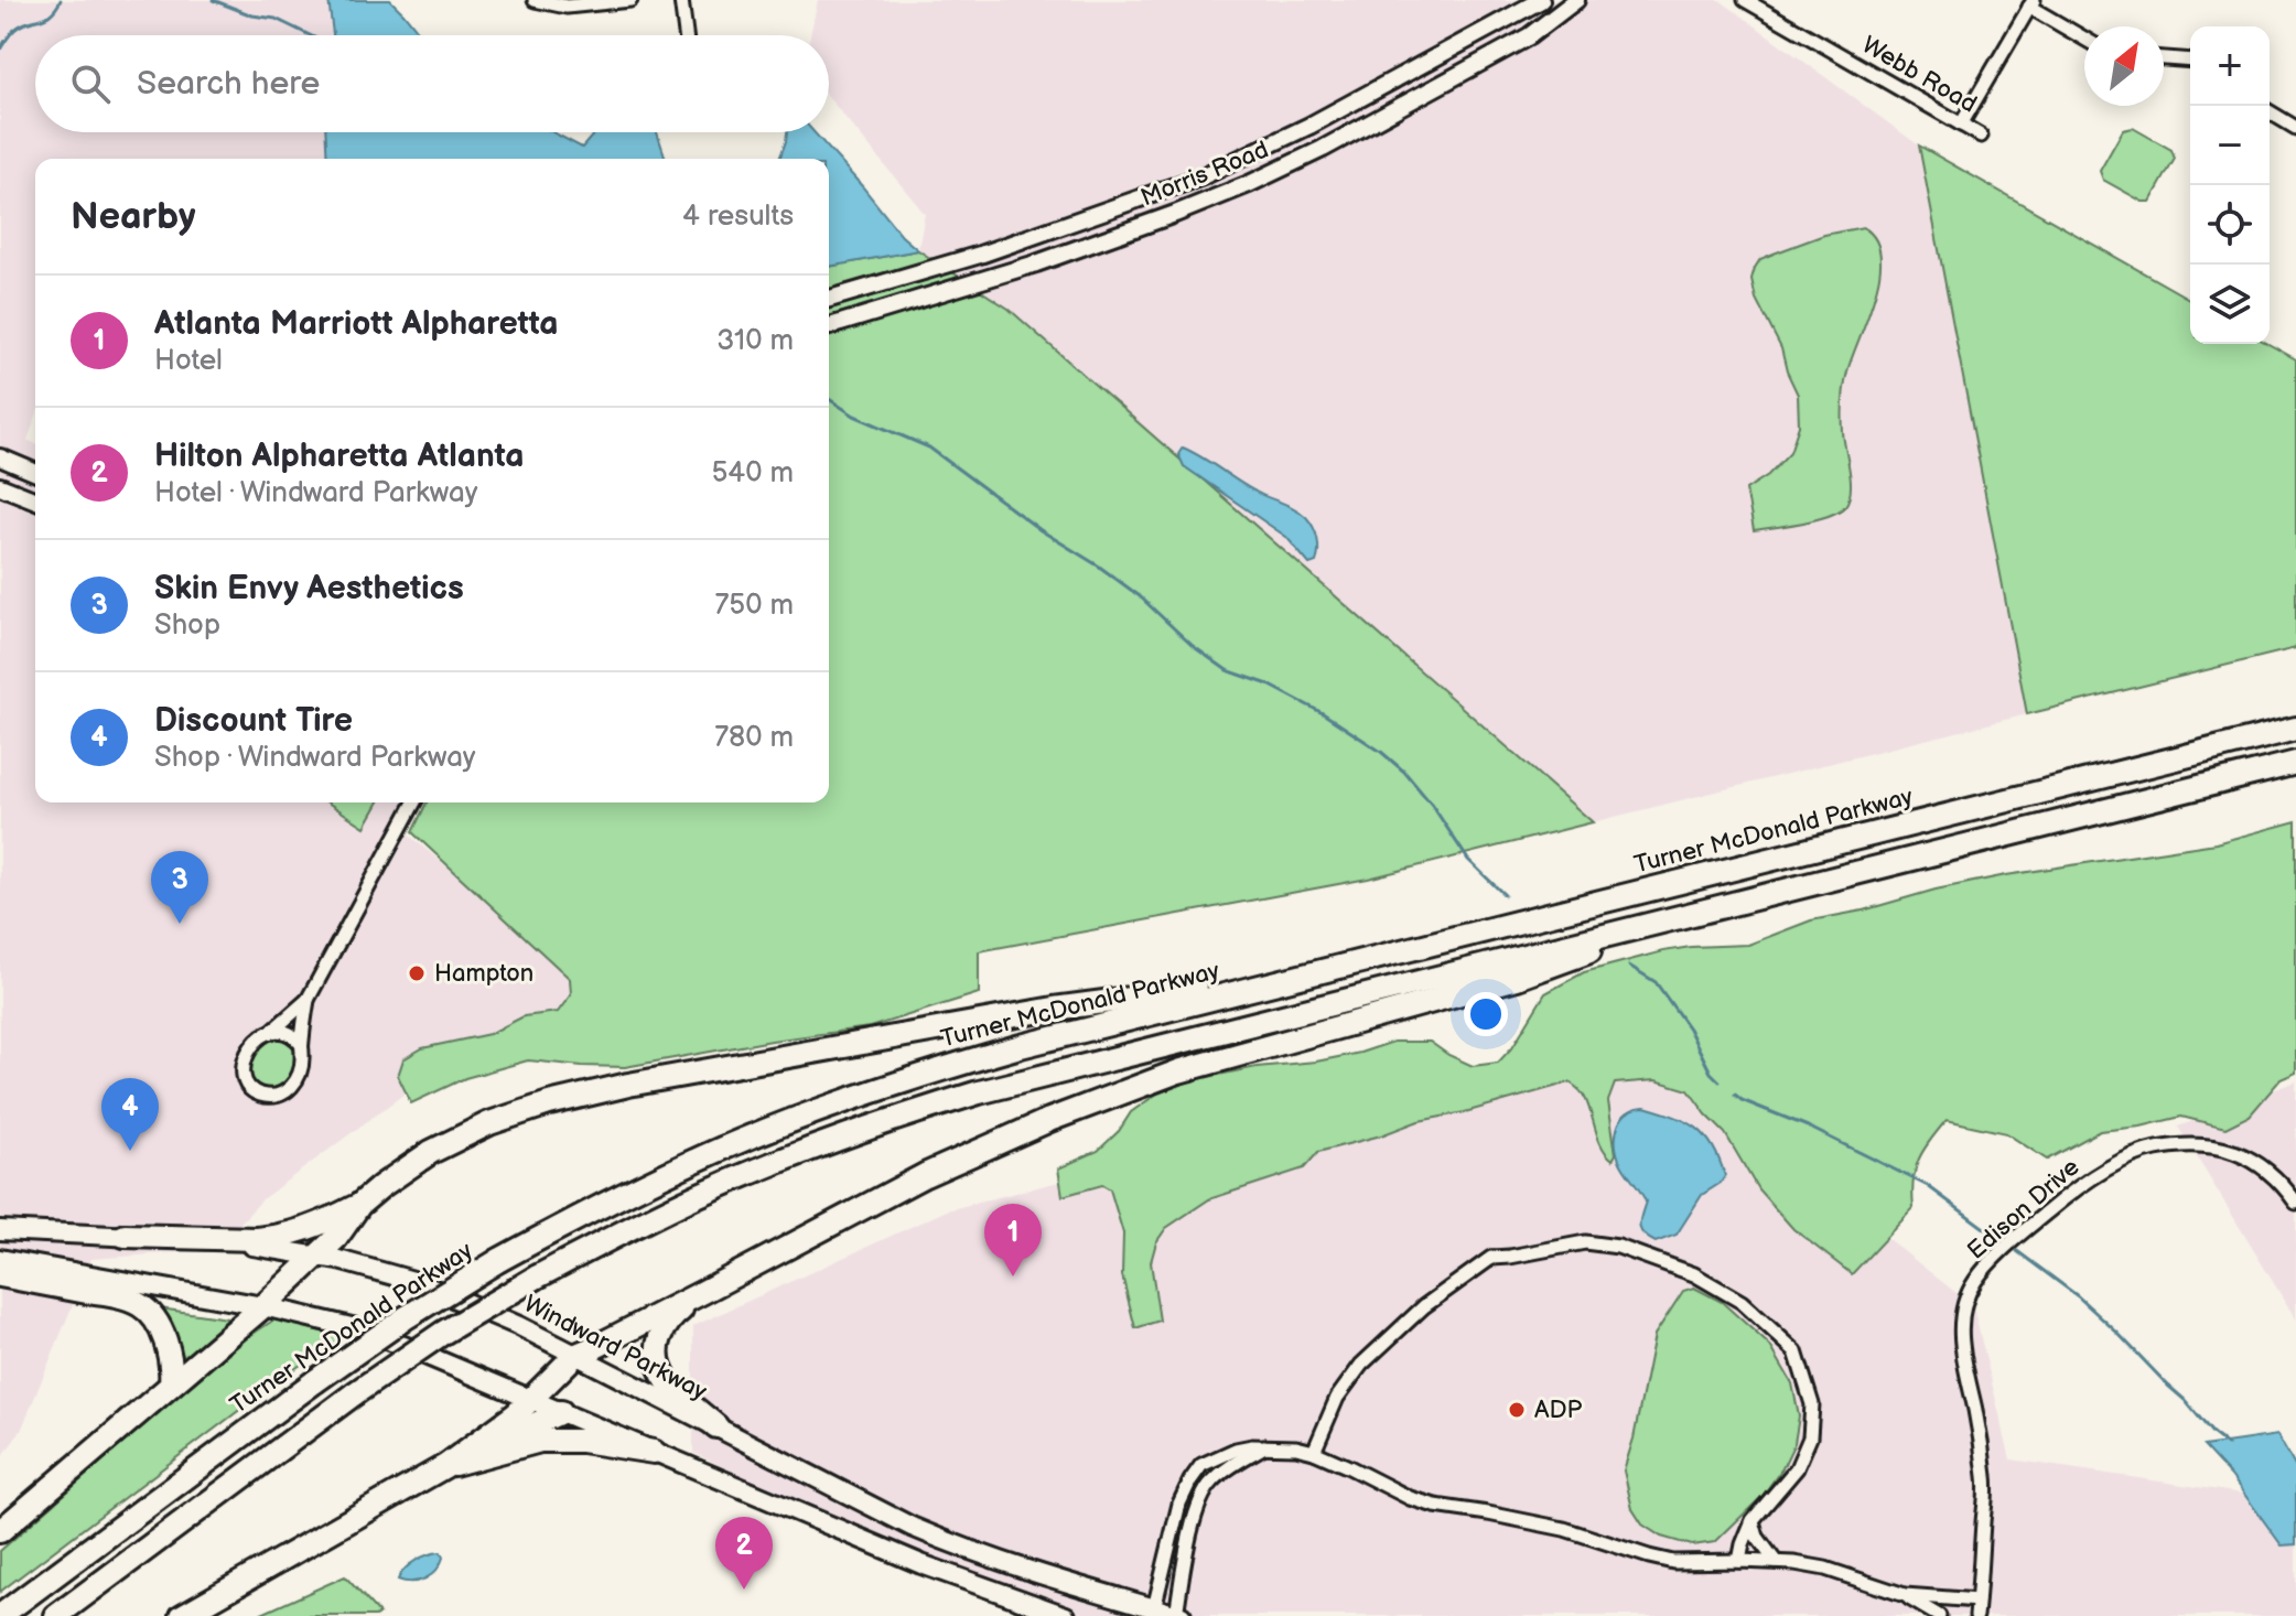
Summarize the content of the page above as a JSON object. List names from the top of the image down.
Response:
{
  "streets": {
    "highway": ["Turner McDonald Parkway"],
    "main road": ["Windward Parkway"],
    "street": ["Webb Road", "Morris Road", "Edison Drive"]
  },
  "places": ["Hampton", "ADP"],
  "north": "top right",
  "page": {
    "map_buttons": ["+", "−"],
    "search": "Search here",
    "heading": ["Nearby", "4 results"],
    "list": [
      {
        "mark": "1",
        "name": "Atlanta Marriott Alpharetta",
        "note": "Hotel",
        "value": "310 m"
      },
      {
        "mark": "2",
        "name": "Hilton Alpharetta Atlanta",
        "note": "Hotel · Windward Parkway",
        "value": "540 m"
      },
      {
        "mark": "3",
        "name": "Skin Envy Aesthetics",
        "note": "Shop",
        "value": "750 m"
      },
      {
        "mark": "4",
        "name": "Discount Tire",
        "note": "Shop · Windward Parkway",
        "value": "780 m"
      }
    ],
    "pins": [
      "3",
      "4",
      "1",
      "2"
    ]
  }
}
